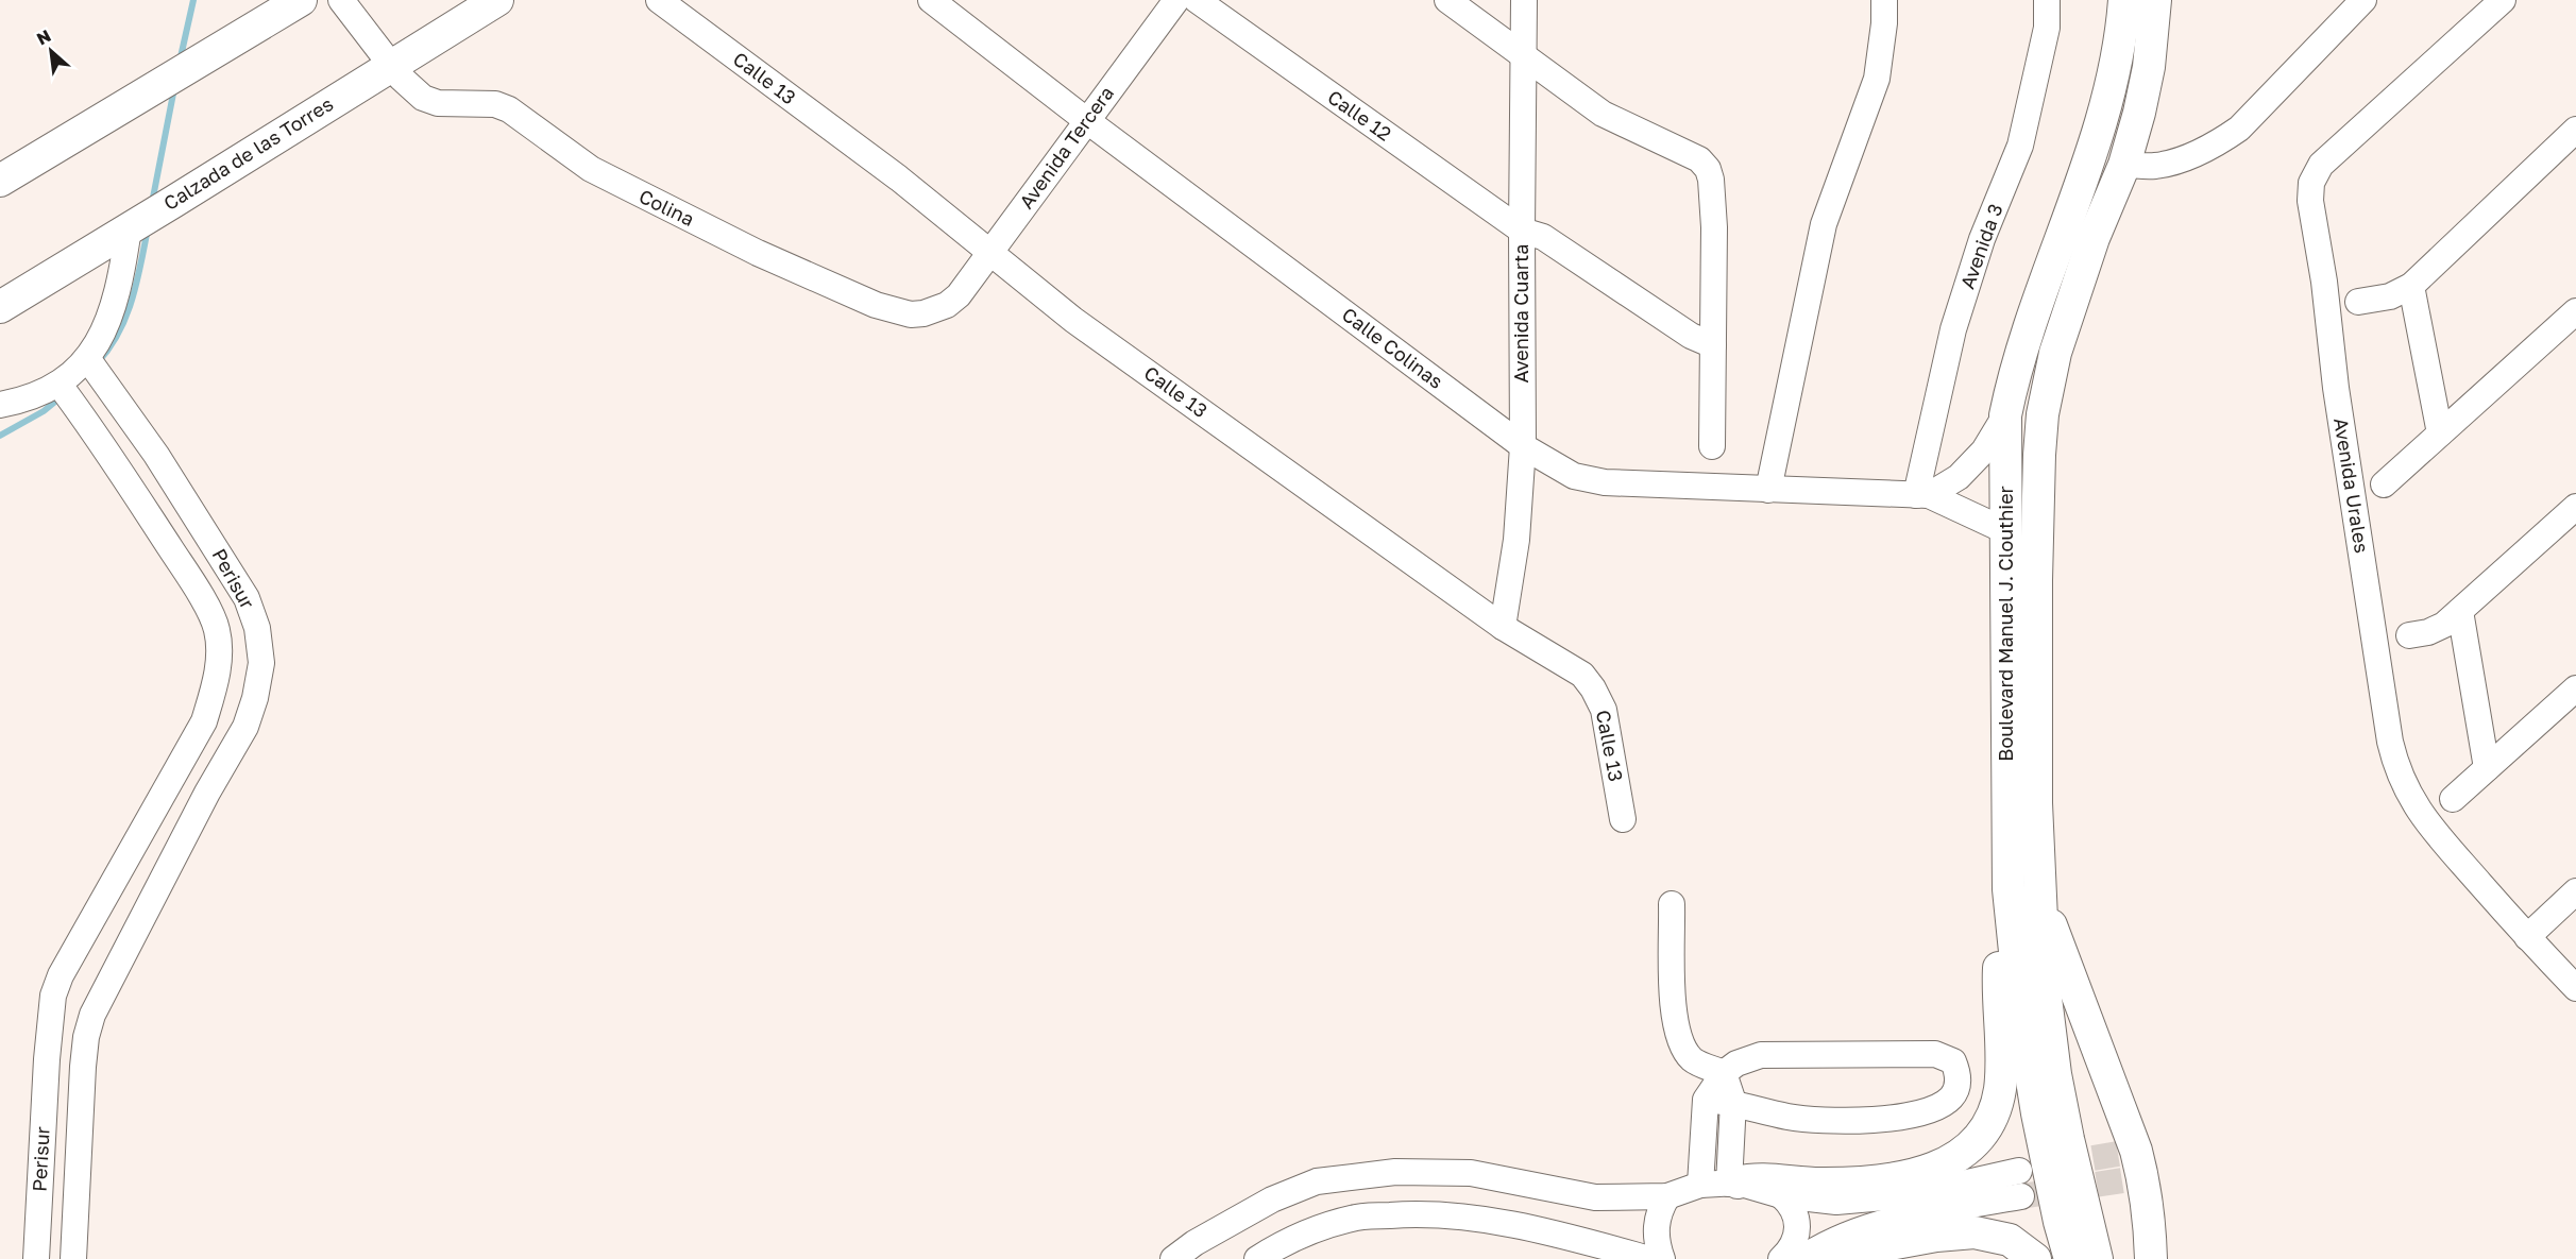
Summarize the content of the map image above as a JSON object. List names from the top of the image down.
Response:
{
  "streets": {
    "main road": ["Calzada de las Torres", "Boulevard Manuel J. Clouthier"],
    "street": [
      "Calle 13",
      "Calle 12",
      "Avenida Tercera",
      "Colina",
      "Avenida 3",
      "Avenida Cuarta",
      "Calle Colinas",
      "Avenida Urales",
      "Perisur"
    ]
  },
  "crossings": [
    ["Calle 13", "Avenida Tercera"],
    ["Calle 13", "Avenida Cuarta"],
    ["Calle 12", "Avenida Cuarta"],
    ["Avenida Tercera", "Colina"],
    ["Avenida Tercera", "Calle Colinas"],
    ["Calzada de las Torres", "Colina"],
    ["Avenida 3", "Calle Colinas"],
    ["Avenida Cuarta", "Calle Colinas"],
    ["Calle Colinas", "Boulevard Manuel J. Clouthier"]
  ],
  "north": "top left"
}
